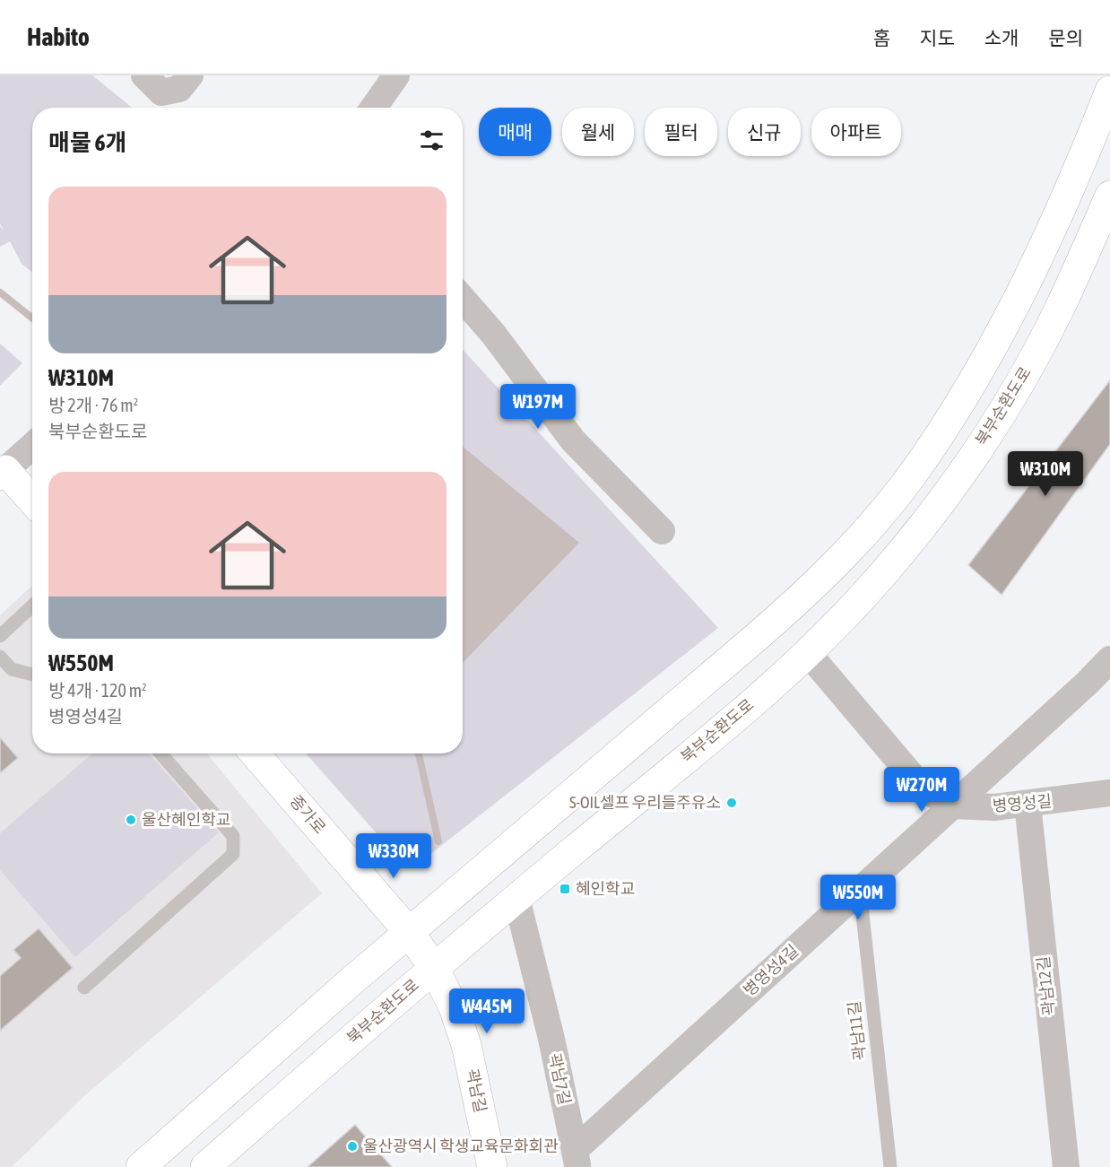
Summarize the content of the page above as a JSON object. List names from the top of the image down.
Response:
{
  "streets": {
    "main road": ["북부순환도로", "종가로", "곽남길"],
    "street": [
      "병영성길",
      "병영성4길",
      "곽남12길",
      "곽남7길"
    ],
    "lane": ["곽남11길"]
  },
  "crossings": [
    ["북부순환도로", "병영성길"],
    ["북부순환도로", "곽남7길"],
    ["북부순환도로", "곽남길"],
    ["병영성길", "병영성4길"],
    ["병영성길", "곽남12길"],
    ["종가로", "곽남길"],
    ["병영성4길", "곽남11길"],
    ["병영성4길", "곽남7길"]
  ],
  "places": {
    "other": ["S-OIL셀프 우리들주유소", "울산혜인학교", "울산광역시 학생교육문화회관"],
    "transit": ["혜인학교"]
  },
  "page": {
    "header": "Habito",
    "nav": [
      "홈",
      "지도",
      "소개",
      "문의"
    ],
    "chip": [
      "매매",
      "월세",
      "필터",
      "신규",
      "아파트"
    ],
    "heading": "매물 6개",
    "list": [
      {
        "name": "₩310M",
        "note": "방 2개 · 76 m² · 북부순환도로"
      },
      {
        "name": "₩550M",
        "note": "방 4개 · 120 m² · 병영성4길"
      }
    ],
    "price": [
      "₩197M",
      "₩310M",
      "₩270M",
      "₩330M",
      "₩550M",
      "₩445M"
    ]
  }
}
